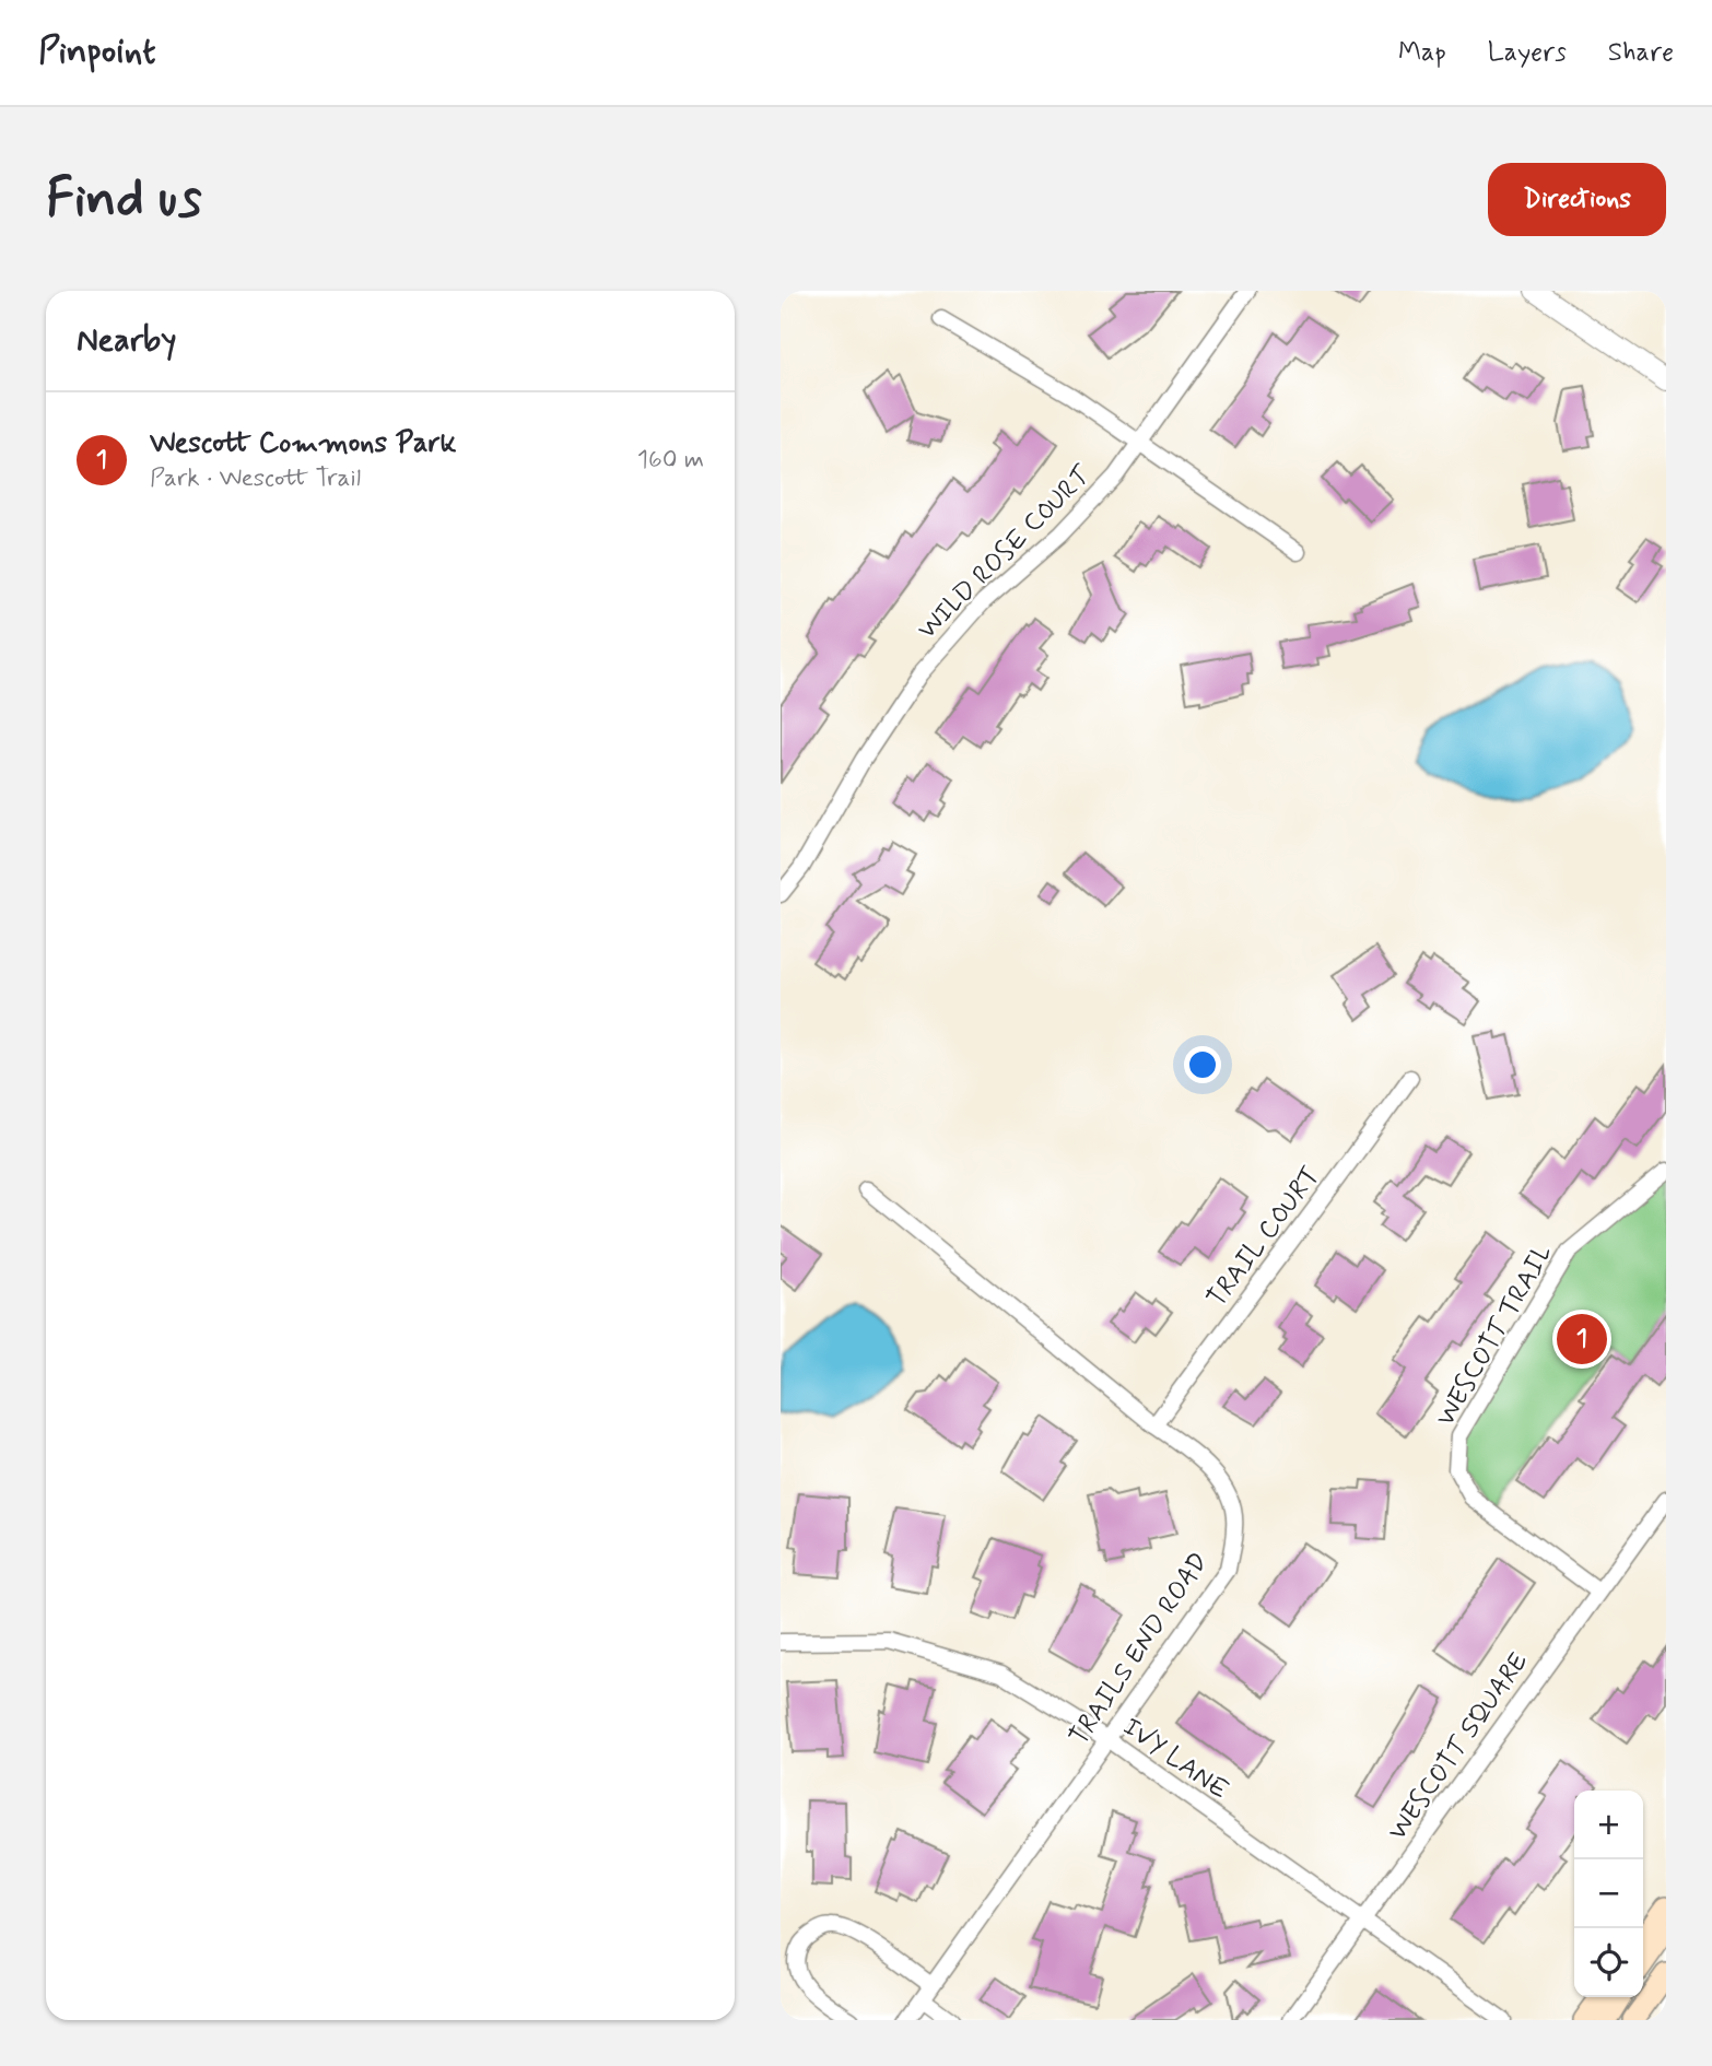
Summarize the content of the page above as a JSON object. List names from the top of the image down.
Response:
{
  "streets": {
    "street": [
      "WILD ROSE COURT",
      "TRAIL COURT",
      "WESCOTT TRAIL",
      "TRAILS END ROAD",
      "WESCOTT SQUARE",
      "IVY LANE"
    ]
  },
  "crossings": [
    ["TRAIL COURT", "TRAILS END ROAD"],
    ["WESCOTT TRAIL", "WESCOTT SQUARE"],
    ["TRAILS END ROAD", "IVY LANE"],
    ["WESCOTT SQUARE", "IVY LANE"]
  ],
  "page": {
    "header": "Pinpoint",
    "nav": ["Map", "Layers", "Share"],
    "buttons": "Directions",
    "title": "Find us",
    "heading": "Nearby",
    "list": [
      {
        "mark": "1",
        "name": "Wescott Commons Park",
        "note": "Park · Wescott Trail",
        "value": "160 m"
      }
    ],
    "pins": "1",
    "map_buttons": ["+", "−"]
  }
}
